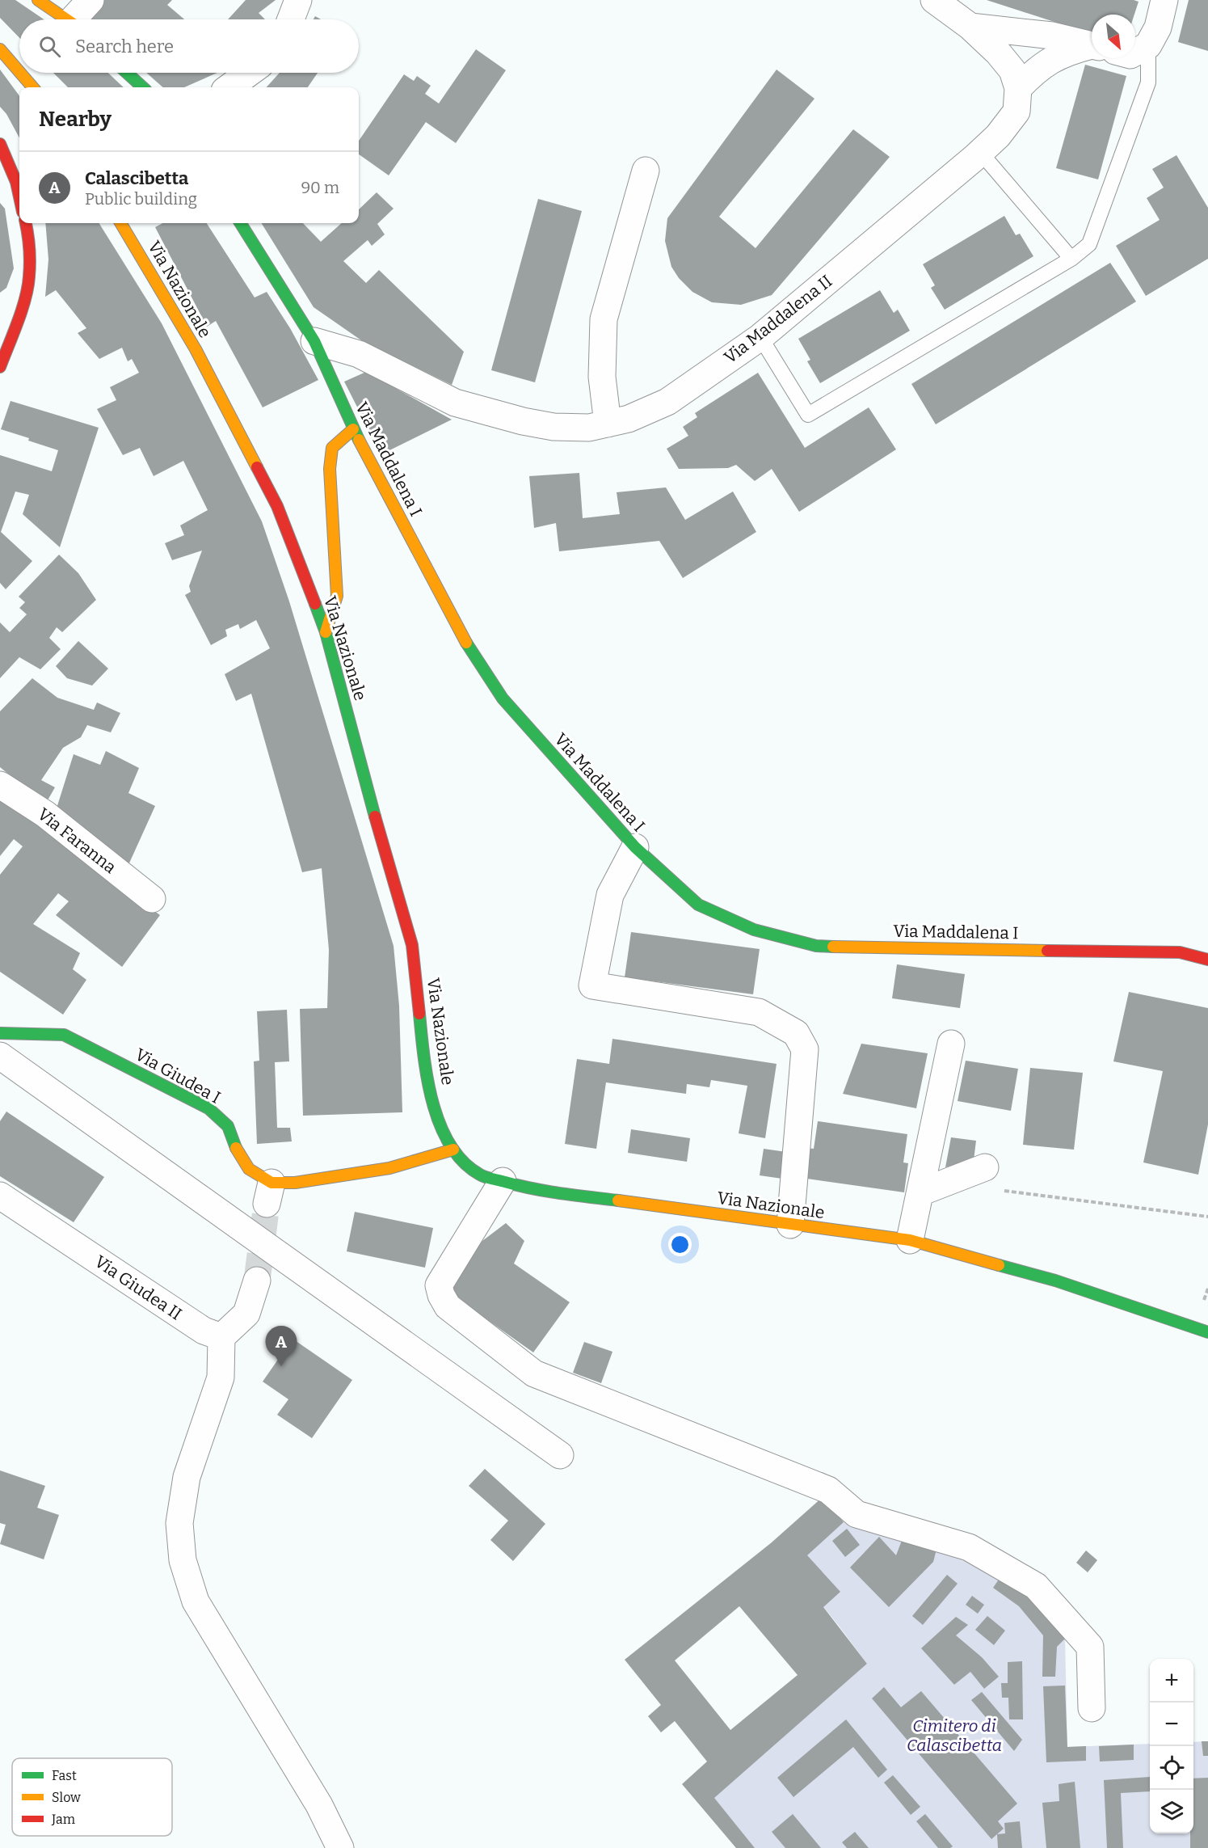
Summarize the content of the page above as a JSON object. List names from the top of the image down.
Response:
{
  "streets": {
    "street": [
      "Via Nazionale",
      "Via Maddalena II",
      "Via Maddalena I",
      "Via Faranna",
      "Via Giudea I",
      "Via Giudea II"
    ]
  },
  "crossings": [
    ["Via Nazionale", "Via Giudea I"],
    ["Via Maddalena II", "Via Maddalena I"]
  ],
  "parks": ["Cimitero di Calascibetta"],
  "legend": ["Fast", "Slow", "Jam"],
  "north": "bottom right",
  "page": {
    "search": "Search here",
    "heading": "Nearby",
    "list": [
      {
        "mark": "A",
        "name": "Calascibetta",
        "note": "Public building",
        "value": "90 m"
      }
    ],
    "pins": "A",
    "map_buttons": ["+", "−"]
  }
}
